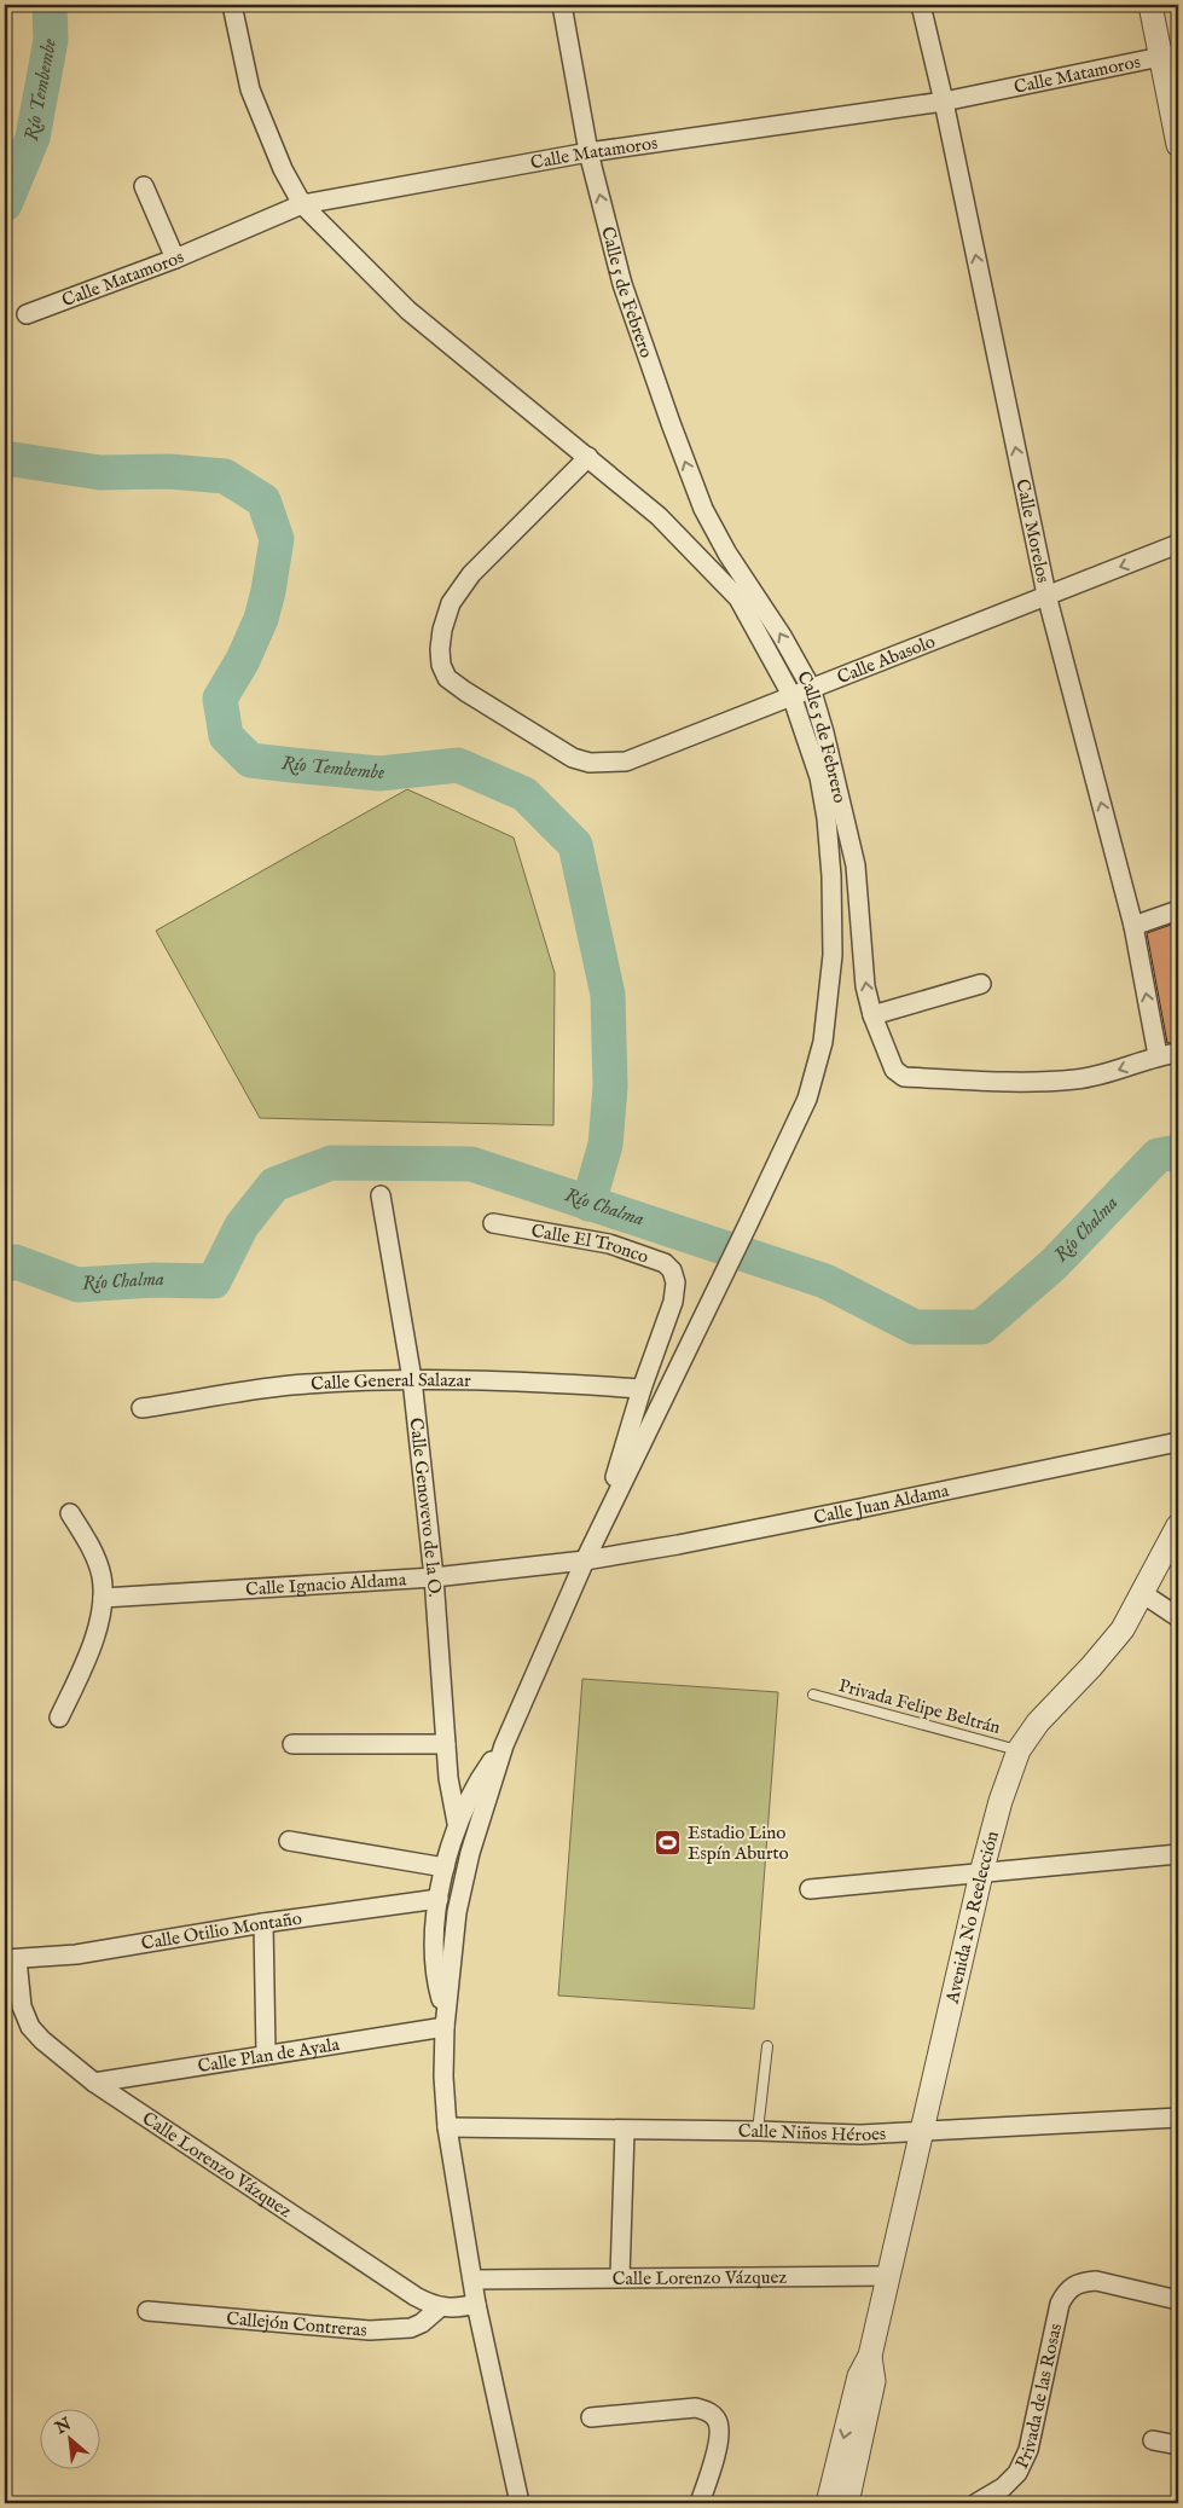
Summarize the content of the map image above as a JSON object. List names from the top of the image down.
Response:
{
  "streets": {
    "street": [
      "Calle Matamoros",
      "Calle 5 de Febrero",
      "Calle Morelos",
      "Calle Abasolo",
      "Calle El Tronco",
      "Calle General Salazar",
      "Calle Juan Aldama",
      "Calle Genovevo de la O.",
      "Calle Ignacio Aldama",
      "Avenida No Reelección",
      "Calle Otilio Montaño",
      "Calle Plan de Ayala",
      "Calle Niños Héroes",
      "Calle Lorenzo Vázquez",
      "Callejón Contreras",
      "Privada de las Rosas"
    ],
    "lane": ["Privada Felipe Beltrán"]
  },
  "crossings": [
    ["Calle Matamoros", "Calle 5 de Febrero"],
    ["Calle Matamoros", "Calle Morelos"],
    ["Calle 5 de Febrero", "Calle Morelos"],
    ["Calle 5 de Febrero", "Calle Abasolo"],
    ["Calle Morelos", "Calle Abasolo"],
    ["Calle El Tronco", "Calle General Salazar"],
    ["Calle General Salazar", "Calle Genovevo de la O."],
    ["Calle Juan Aldama", "Calle Ignacio Aldama"],
    ["Calle Genovevo de la O.", "Calle Ignacio Aldama"],
    ["Privada Felipe Beltrán", "Avenida No Reelección"],
    ["Avenida No Reelección", "Calle Niños Héroes"],
    ["Avenida No Reelección", "Calle Lorenzo Vázquez"],
    ["Calle Otilio Montaño", "Calle Lorenzo Vázquez"],
    ["Calle Plan de Ayala", "Calle Lorenzo Vázquez"],
    ["Calle Lorenzo Vázquez", "Callejón Contreras"]
  ],
  "one_way": ["Calle Morelos"],
  "water": ["Río Tembembe", "Río Chalma"],
  "places": {
    "sports": ["Estadio Lino Espín Aburto"]
  },
  "north": "top left"
}
